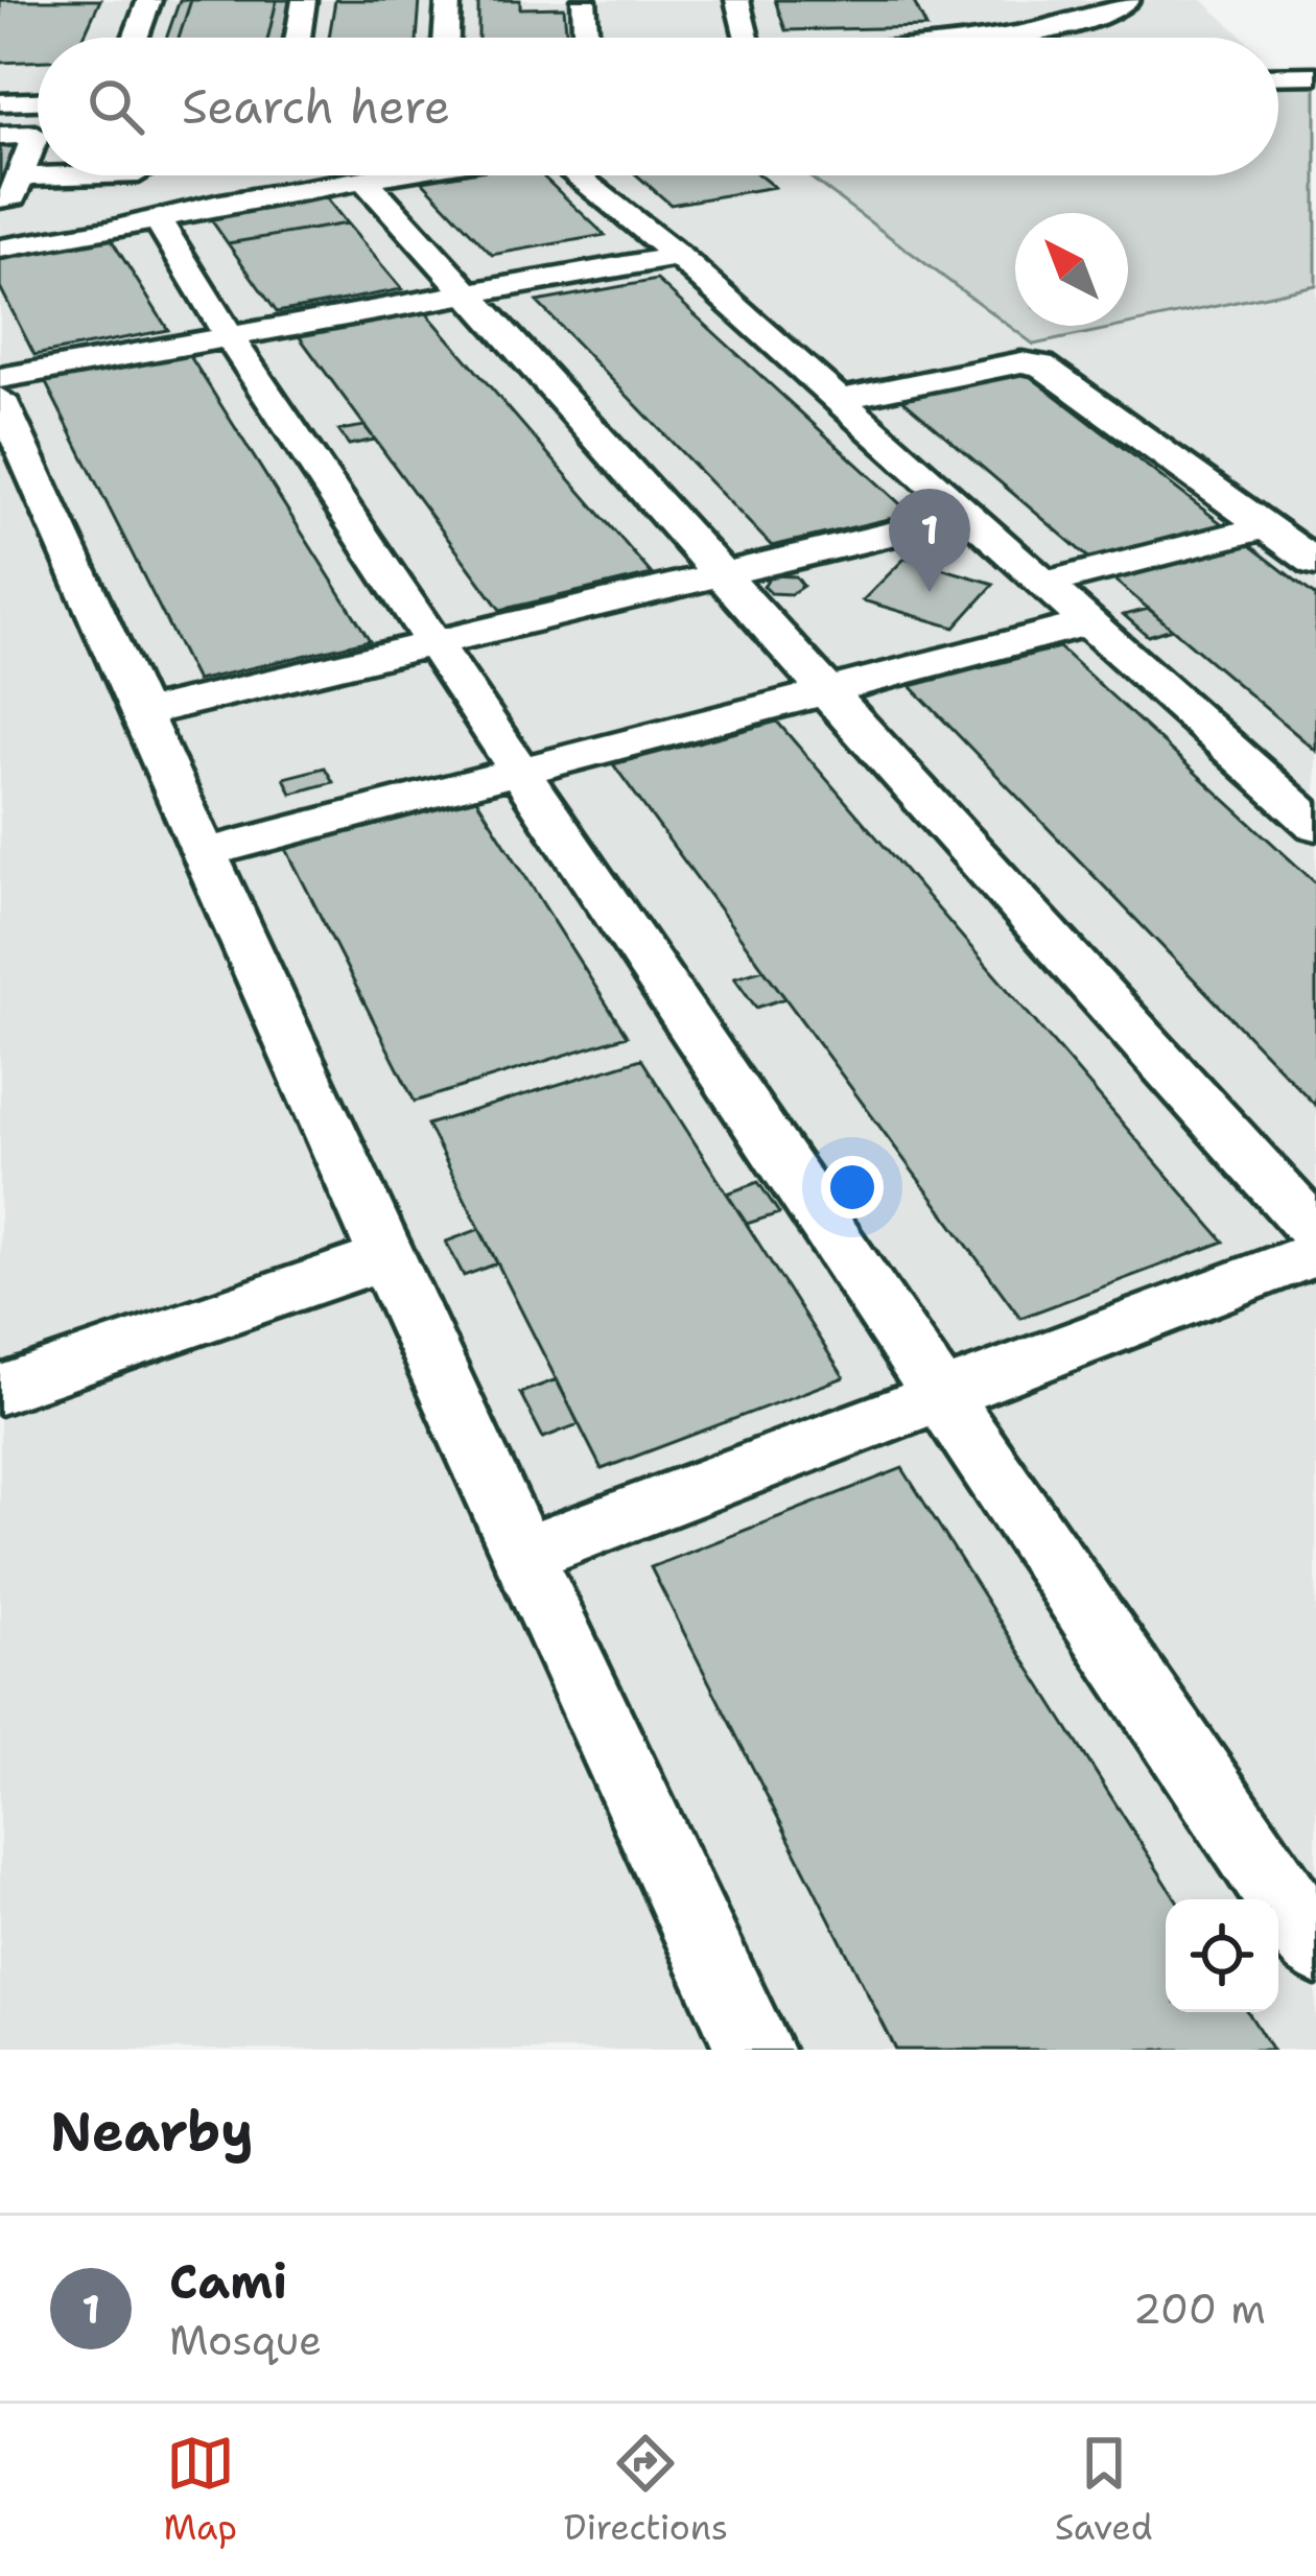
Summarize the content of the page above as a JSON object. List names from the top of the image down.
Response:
{
  "north": "top left",
  "page": {
    "search": "Search here",
    "pins": "1",
    "heading": "Nearby",
    "list": [
      {
        "mark": "1",
        "name": "Cami",
        "note": "Mosque",
        "value": "200 m"
      }
    ],
    "nav": ["Map", "Directions", "Saved"]
  }
}
